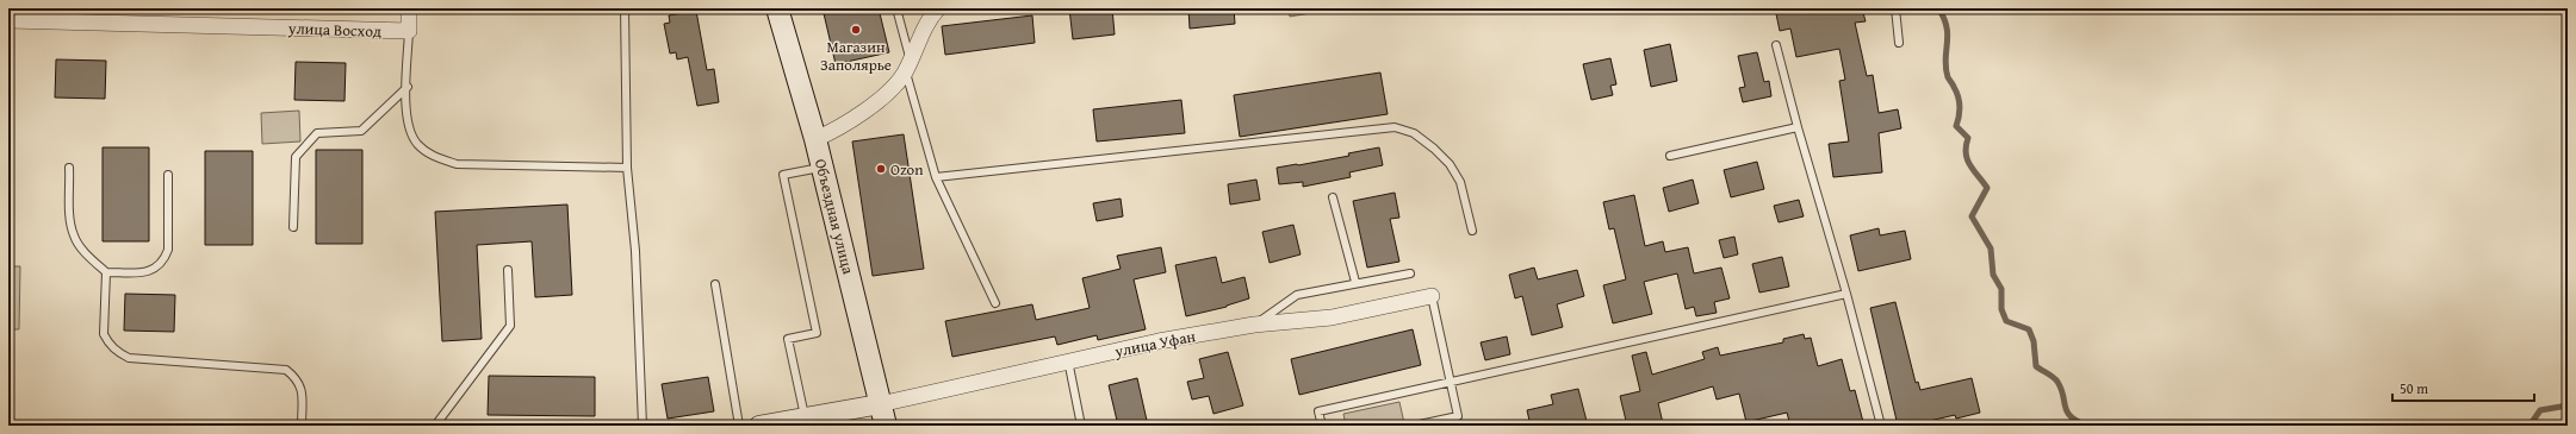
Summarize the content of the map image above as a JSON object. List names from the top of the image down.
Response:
{
  "streets": {
    "main road": ["Объездная улица"],
    "street": ["улица Восход", "улица Уфан"]
  },
  "crossings": [
    ["Объездная улица", "улица Уфан"]
  ],
  "places": ["Магазин Заполярье", "Ozon"],
  "scale_bar": "50 m"
}
